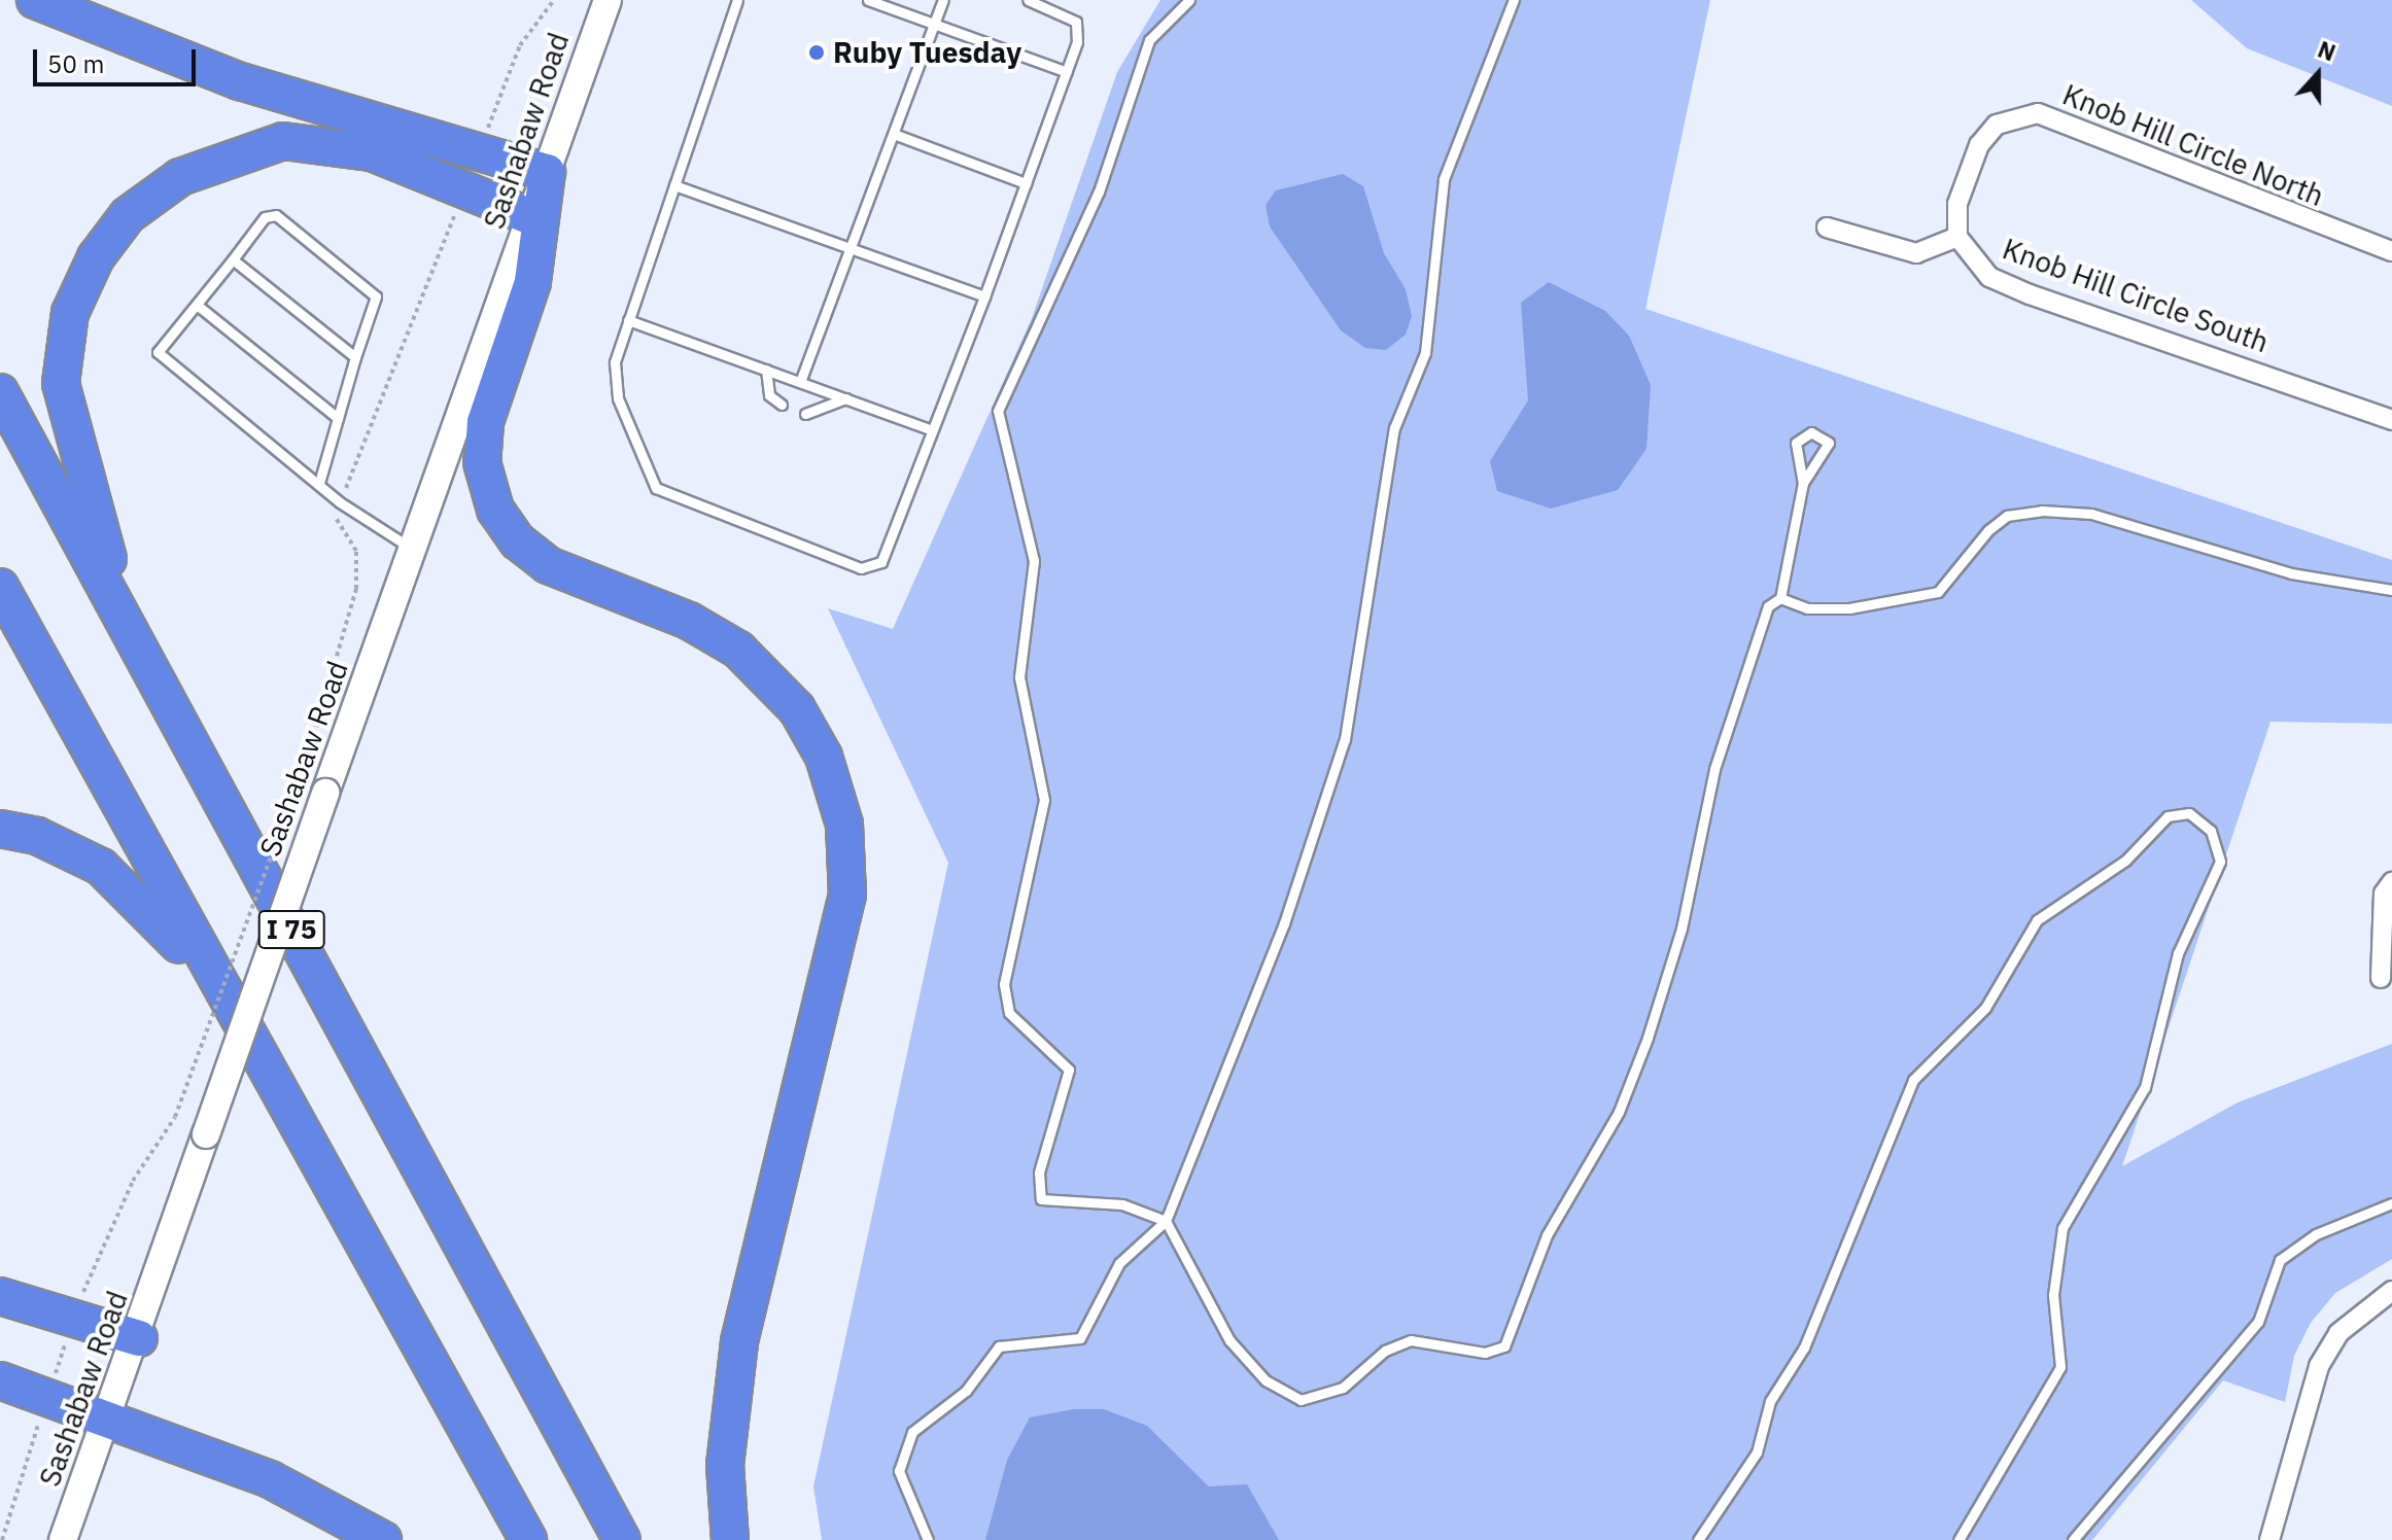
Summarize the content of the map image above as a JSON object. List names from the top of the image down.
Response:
{
  "streets": {
    "highway": ["I 75"],
    "main road": ["Sashabaw Road"],
    "street": ["Knob Hill Circle North", "Knob Hill Circle South"]
  },
  "crossings": [
    ["Knob Hill Circle North", "Knob Hill Circle South"]
  ],
  "places": ["Ruby Tuesday"],
  "scale_bar": "50 m",
  "north": "top"
}
